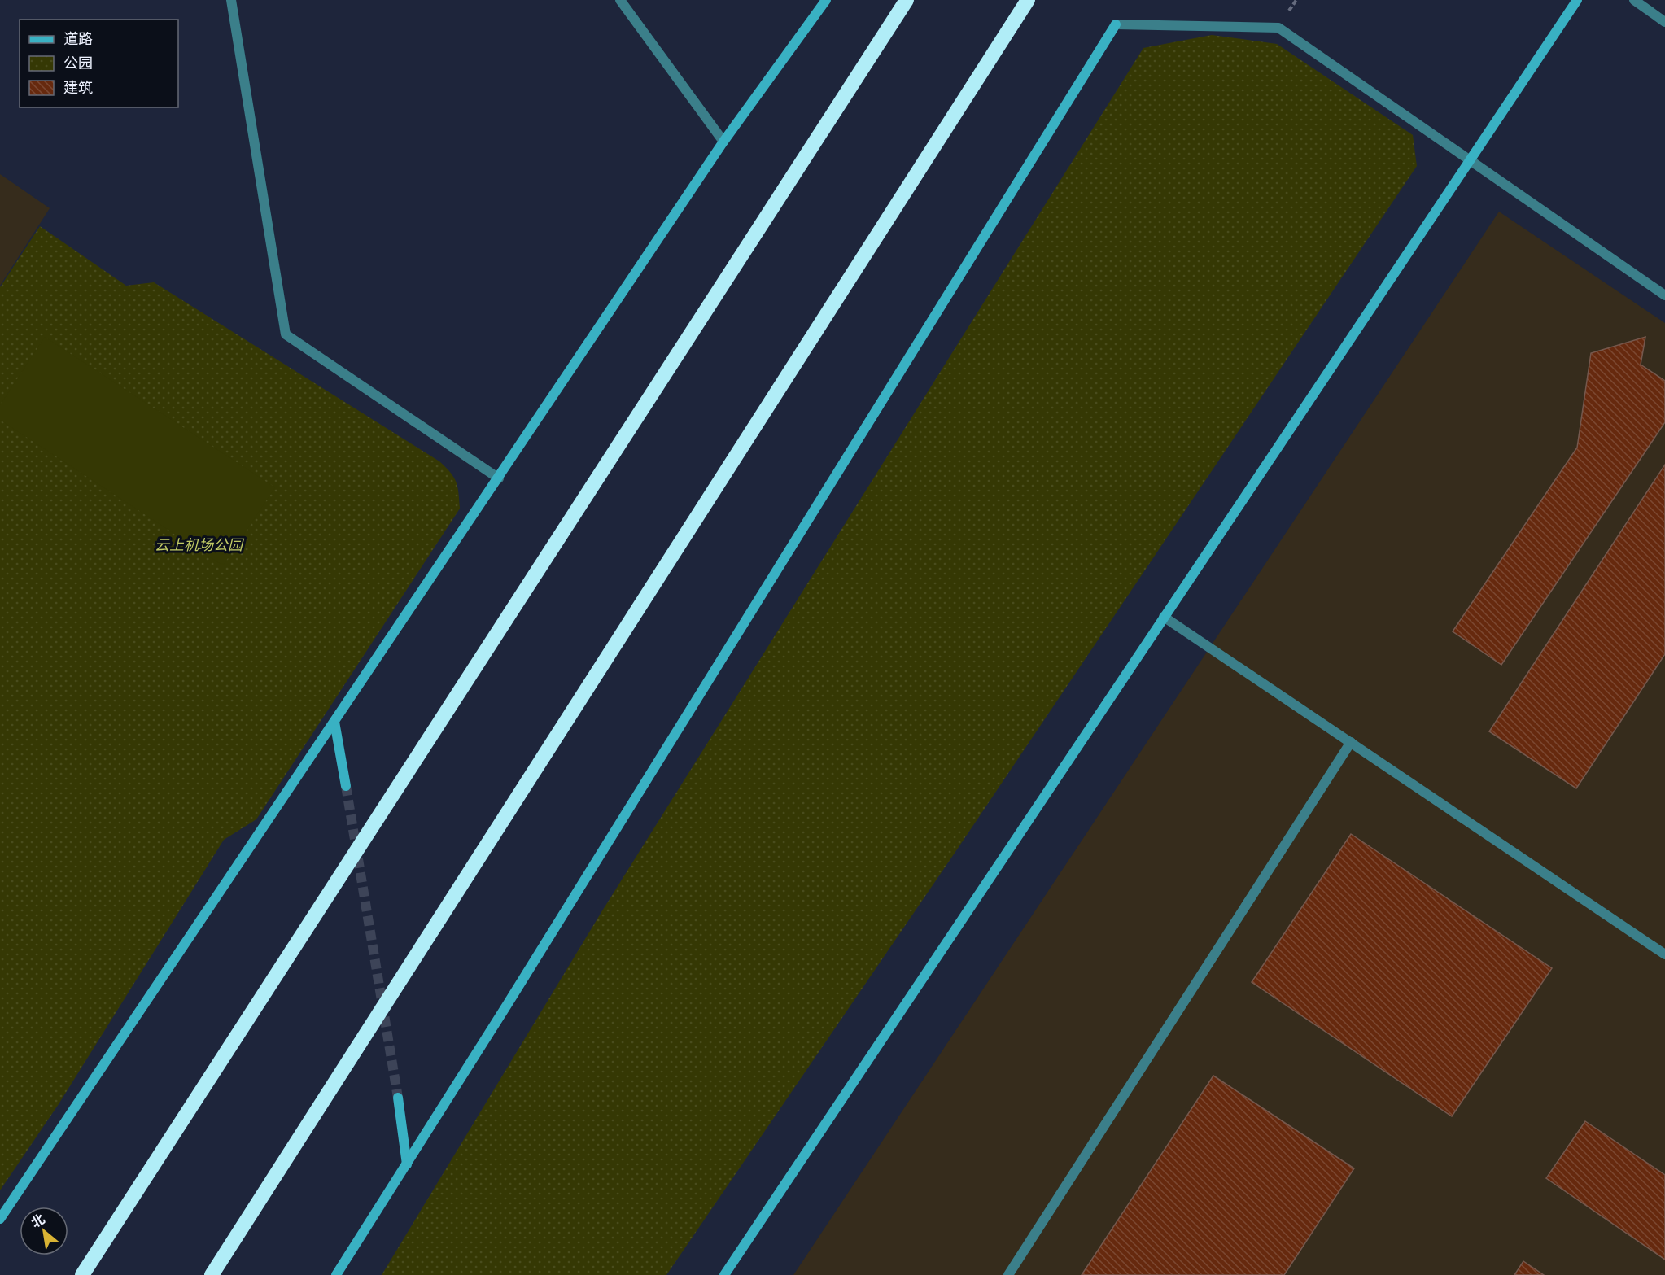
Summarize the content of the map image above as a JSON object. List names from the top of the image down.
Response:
{
  "parks": ["云上机场公园"],
  "legend": ["道路", "公园", "建筑"],
  "north": "top left"
}
